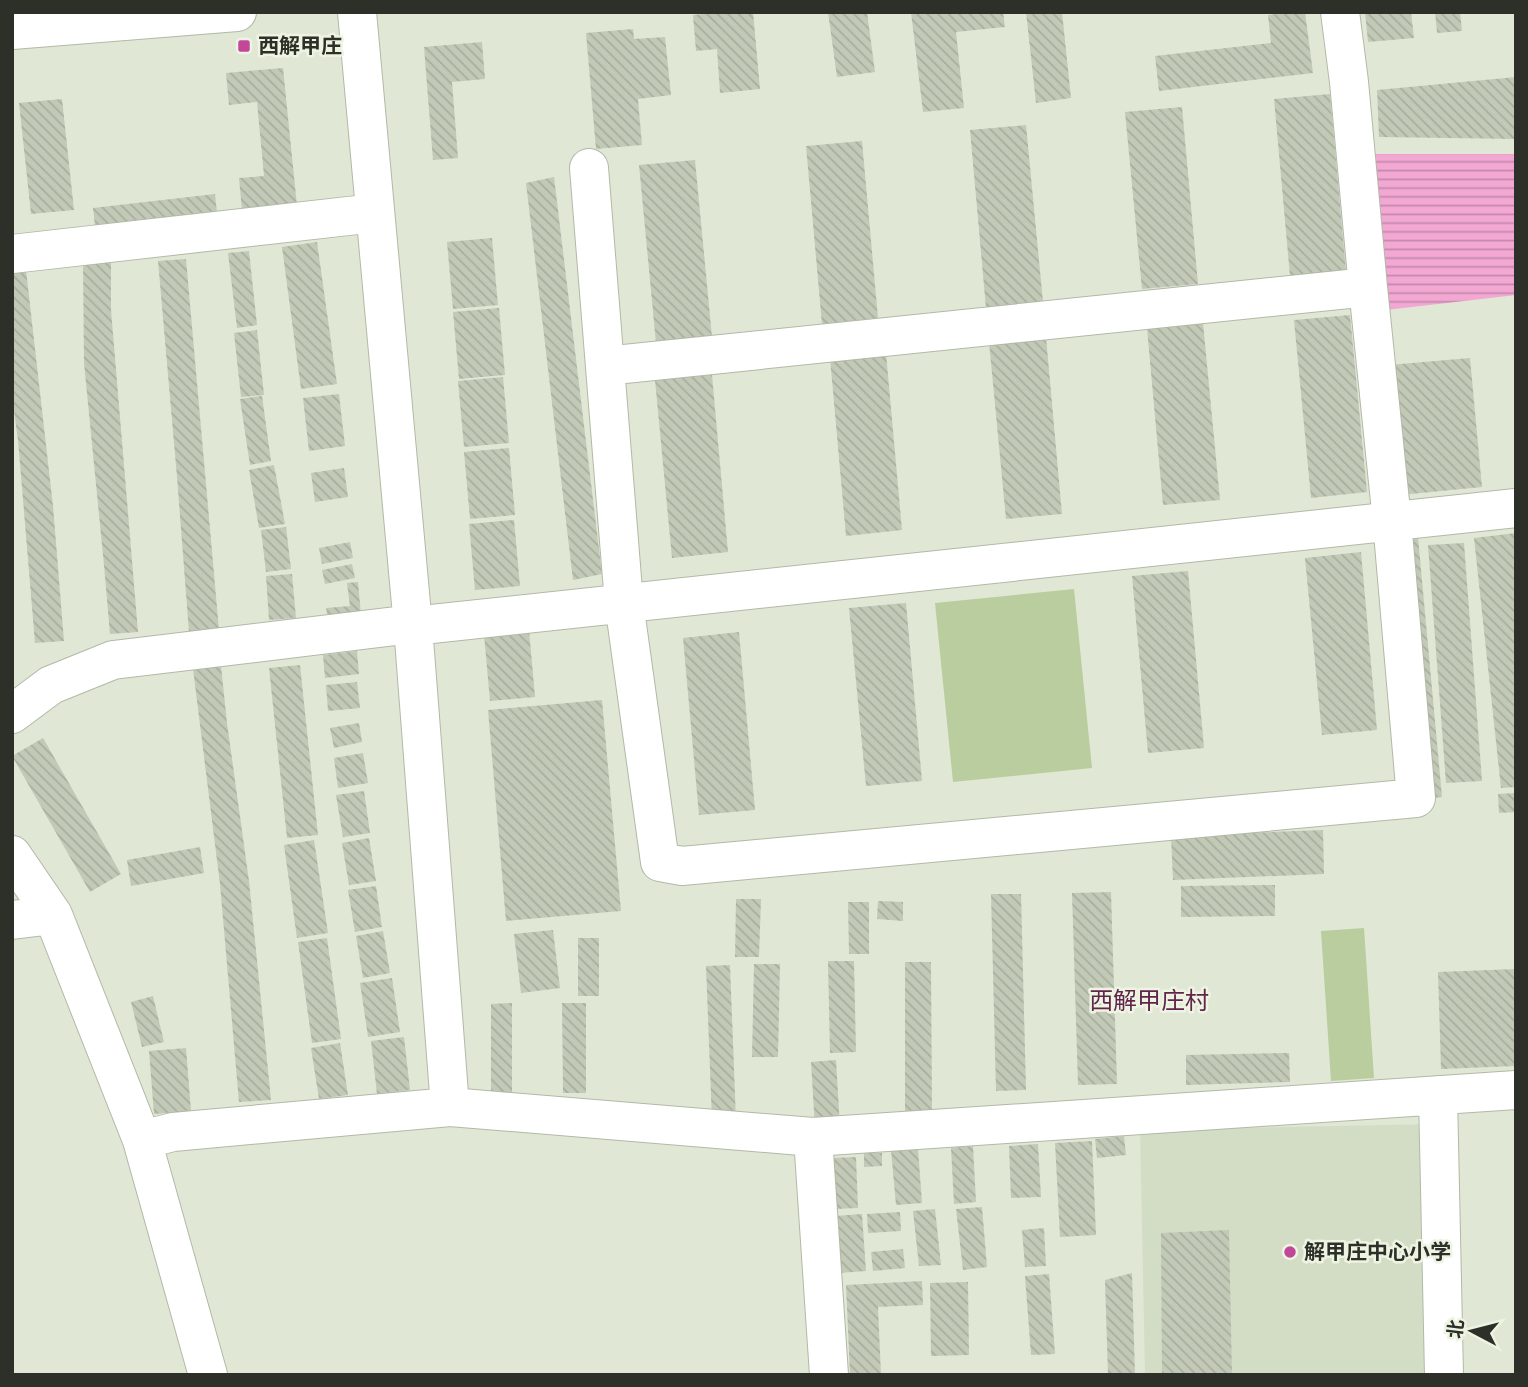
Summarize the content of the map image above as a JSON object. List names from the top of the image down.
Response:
{
  "districts": ["西解甲庄村"],
  "places": {
    "transit": ["西解甲庄"],
    "other": ["解甲庄中心小学"]
  },
  "north": "left"
}
